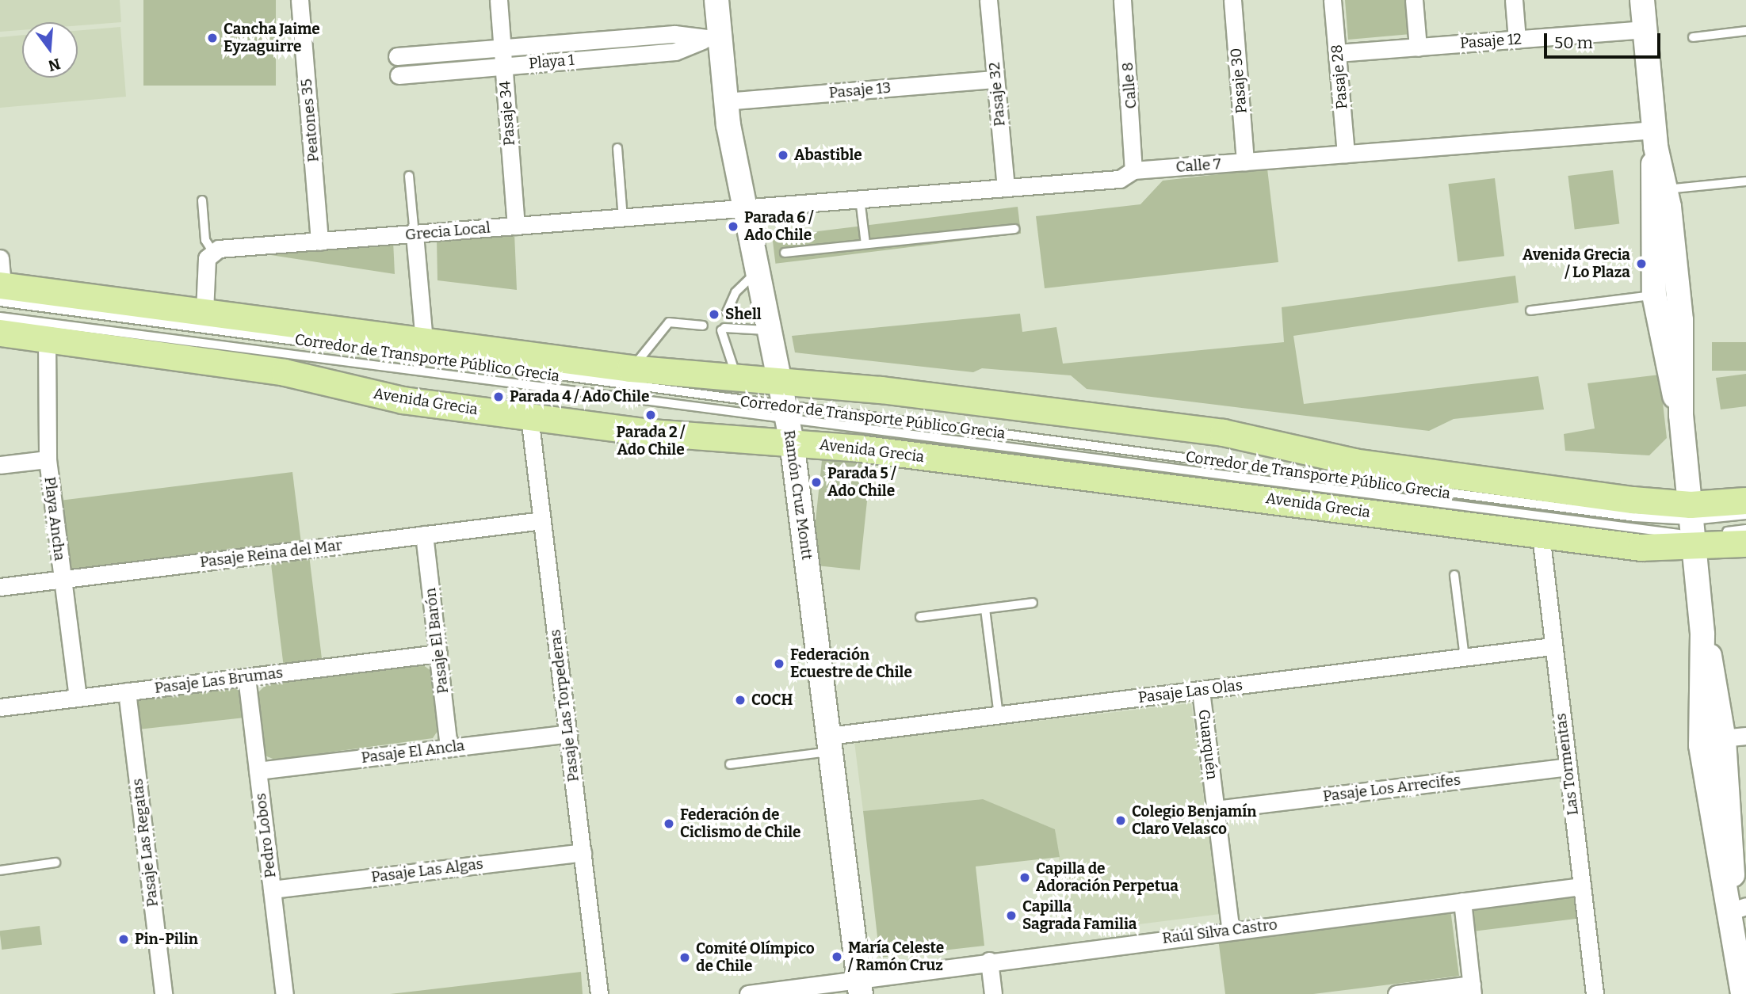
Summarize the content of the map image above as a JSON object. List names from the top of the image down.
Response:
{
  "streets": {
    "main road": ["Avenida Grecia", "Ramón Cruz Montt"],
    "street": [
      "Pasaje 12",
      "Playa 1",
      "Pasaje 28",
      "Pasaje 30",
      "Calle 8",
      "Pasaje 13",
      "Pasaje 32",
      "Pasaje 34",
      "Peatones 35",
      "Calle 7",
      "Grecia Local",
      "Playa Ancha",
      "Pasaje Reina del Mar",
      "Pasaje El Barón",
      "Pasaje Las Brumas",
      "Pasaje Las Olas",
      "Pasaje Las Torpederas",
      "Guarquén",
      "Pasaje El Ancla",
      "Las Tormentas",
      "Pasaje Los Arrecifes",
      "Pedro Lobos",
      "Pasaje Las Regatas",
      "Pasaje Las Algas",
      "Raúl Silva Castro"
    ],
    "lane": ["Corredor de Transporte Público Grecia"]
  },
  "crossings": [
    ["Pasaje 12", "Pasaje 28"],
    ["Playa 1", "Pasaje 34"],
    ["Playa 1", "Ramón Cruz Montt"],
    ["Pasaje 28", "Calle 7"],
    ["Pasaje 30", "Calle 7"],
    ["Calle 8", "Calle 7"],
    ["Pasaje 13", "Pasaje 32"],
    ["Pasaje 13", "Ramón Cruz Montt"],
    ["Pasaje 32", "Calle 7"],
    ["Pasaje 34", "Grecia Local"],
    ["Peatones 35", "Grecia Local"],
    ["Calle 7", "Grecia Local"],
    ["Calle 7", "Ramón Cruz Montt"],
    ["Grecia Local", "Ramón Cruz Montt"],
    ["Corredor de Transporte Público Grecia", "Avenida Grecia"],
    ["Corredor de Transporte Público Grecia", "Ramón Cruz Montt"],
    ["Avenida Grecia", "Ramón Cruz Montt"],
    ["Avenida Grecia", "Playa Ancha"],
    ["Avenida Grecia", "Pasaje Las Torpederas"],
    ["Avenida Grecia", "Las Tormentas"],
    ["Ramón Cruz Montt", "Pasaje Las Olas"],
    ["Ramón Cruz Montt", "Raúl Silva Castro"],
    ["Playa Ancha", "Pasaje Reina del Mar"],
    ["Playa Ancha", "Pasaje Las Brumas"],
    ["Pasaje Reina del Mar", "Pasaje El Barón"],
    ["Pasaje Reina del Mar", "Pasaje Las Torpederas"],
    ["Pasaje El Barón", "Pasaje Las Brumas"],
    ["Pasaje El Barón", "Pasaje El Ancla"],
    ["Pasaje Las Brumas", "Pedro Lobos"],
    ["Pasaje Las Brumas", "Pasaje Las Regatas"],
    ["Pasaje Las Olas", "Guarquén"],
    ["Pasaje Las Olas", "Las Tormentas"],
    ["Pasaje Las Torpederas", "Pasaje El Ancla"],
    ["Pasaje Las Torpederas", "Pasaje Las Algas"],
    ["Guarquén", "Pasaje Los Arrecifes"],
    ["Guarquén", "Raúl Silva Castro"],
    ["Pasaje El Ancla", "Pedro Lobos"],
    ["Las Tormentas", "Pasaje Los Arrecifes"],
    ["Las Tormentas", "Raúl Silva Castro"],
    ["Pedro Lobos", "Pasaje Las Algas"]
  ],
  "places": [
    "Cancha Jaime Eyzaguirre",
    "Abastible",
    "Parada 6 / Ado Chile",
    "Avenida Grecia / Lo Plaza",
    "Shell",
    "Parada 4 / Ado Chile",
    "Parada 2 / Ado Chile",
    "Parada 5 / Ado Chile",
    "Federación Ecuestre de Chile",
    "COCH",
    "Colegio Benjamín Claro Velasco",
    "Federación de Ciclismo de Chile",
    "Capilla de Adoración Perpetua",
    "Capilla Sagrada Familia",
    "Pin-Pilin",
    "María Celeste / Ramón Cruz",
    "Comité Olímpico de Chile"
  ],
  "scale_bar": "50 m",
  "north": "bottom"
}
